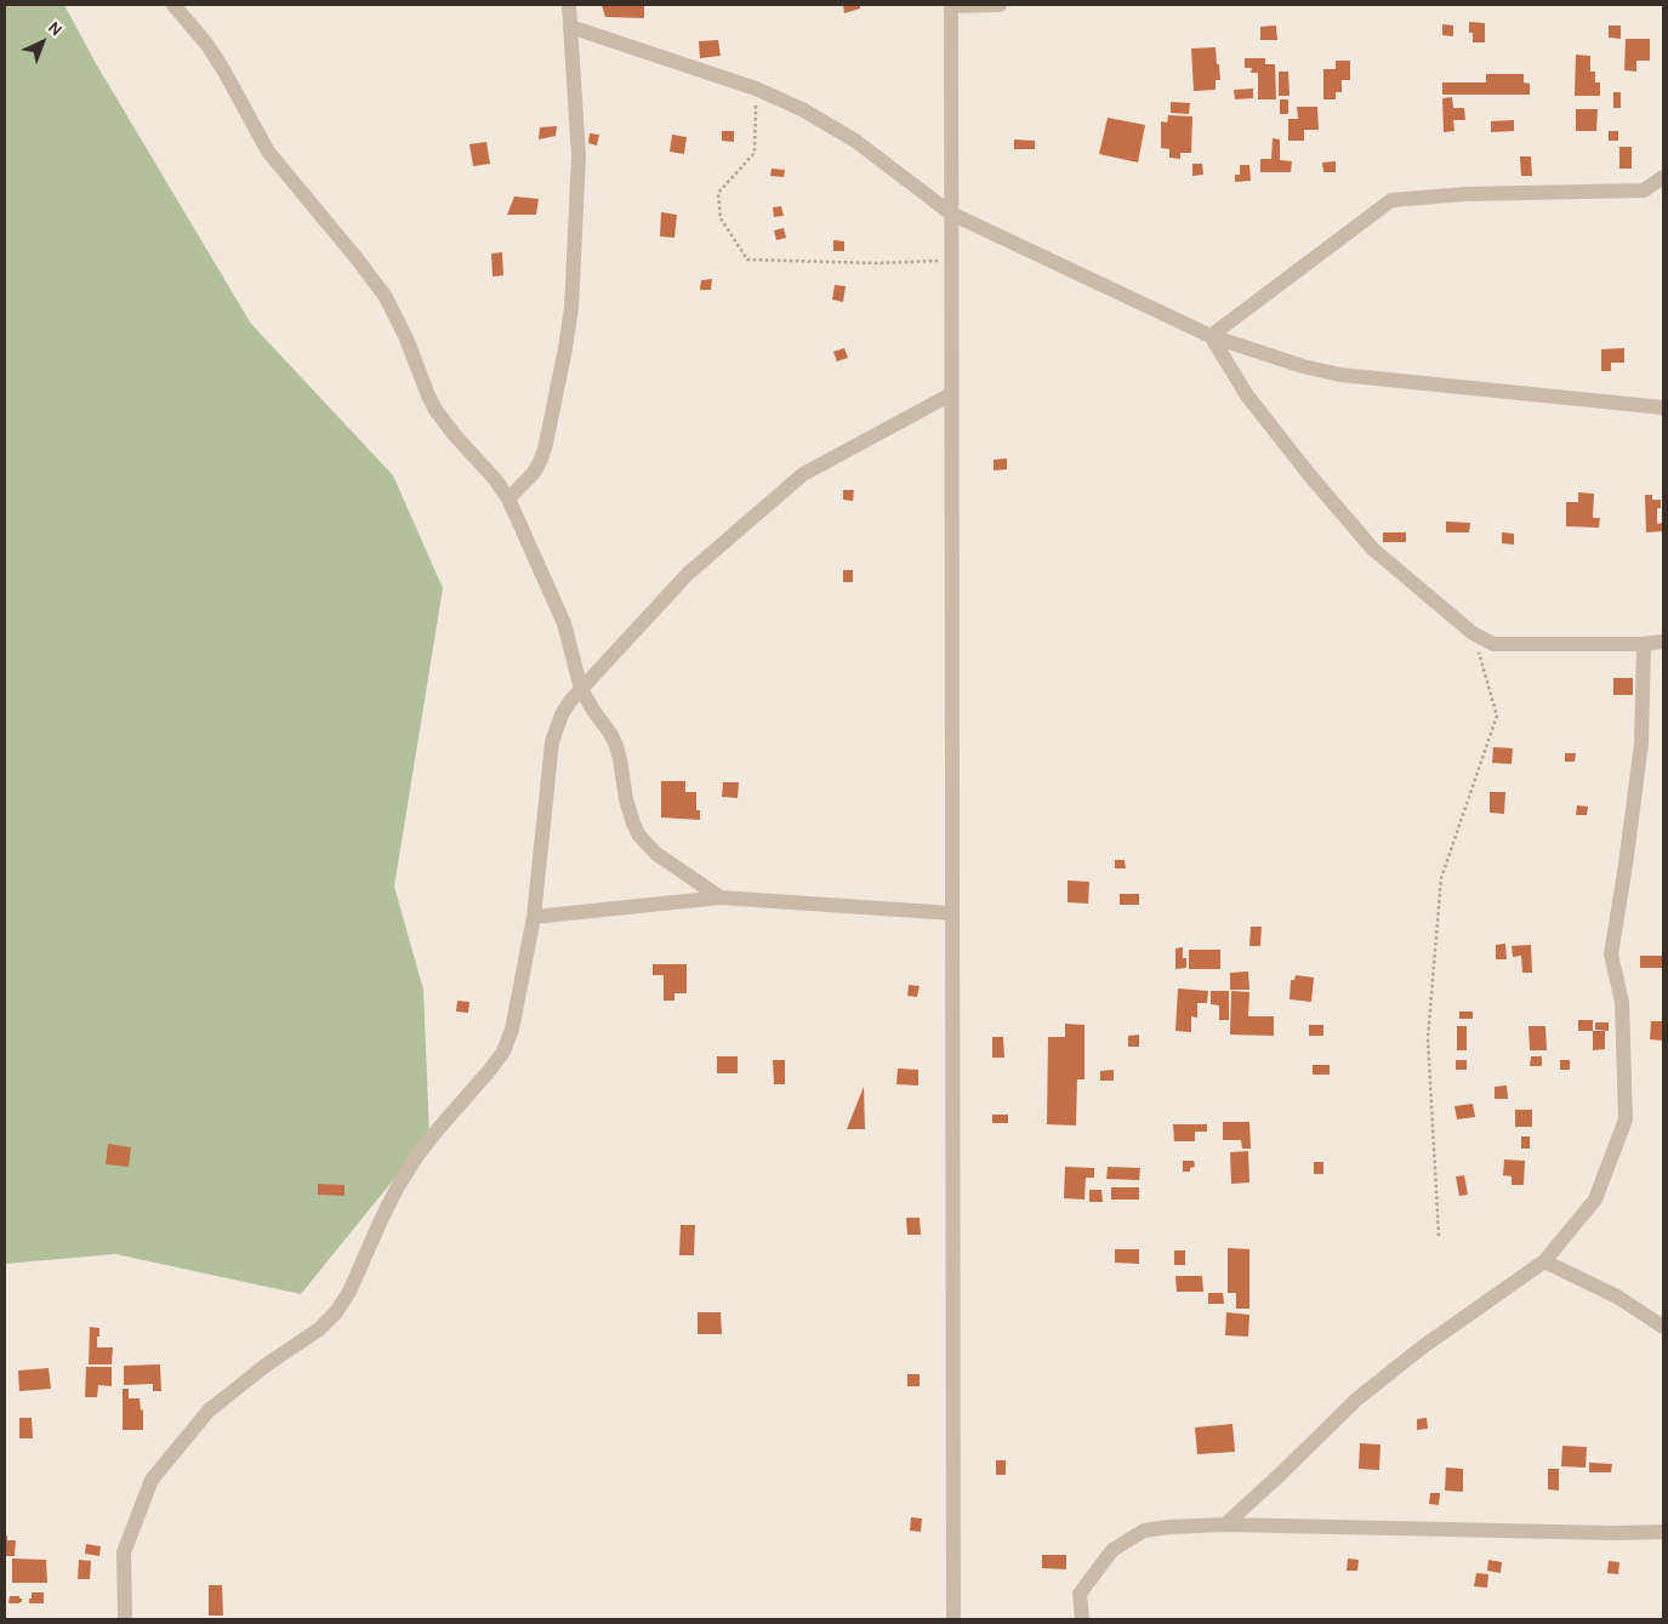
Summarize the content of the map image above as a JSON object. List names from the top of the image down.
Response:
{
  "north": "top right"
}
